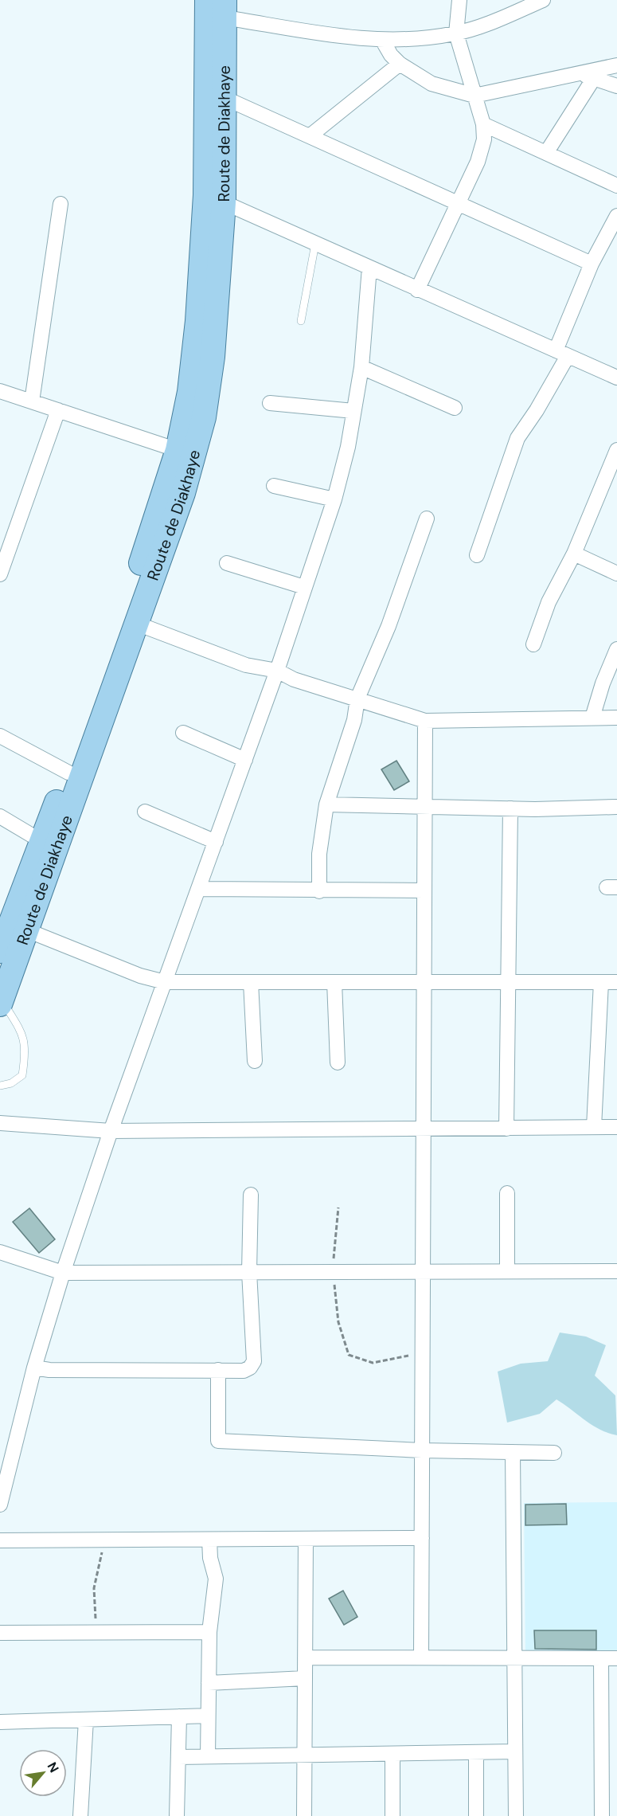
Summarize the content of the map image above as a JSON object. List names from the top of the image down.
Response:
{
  "streets": {
    "main road": ["Route de Diakhaye"]
  },
  "north": "top right"
}
